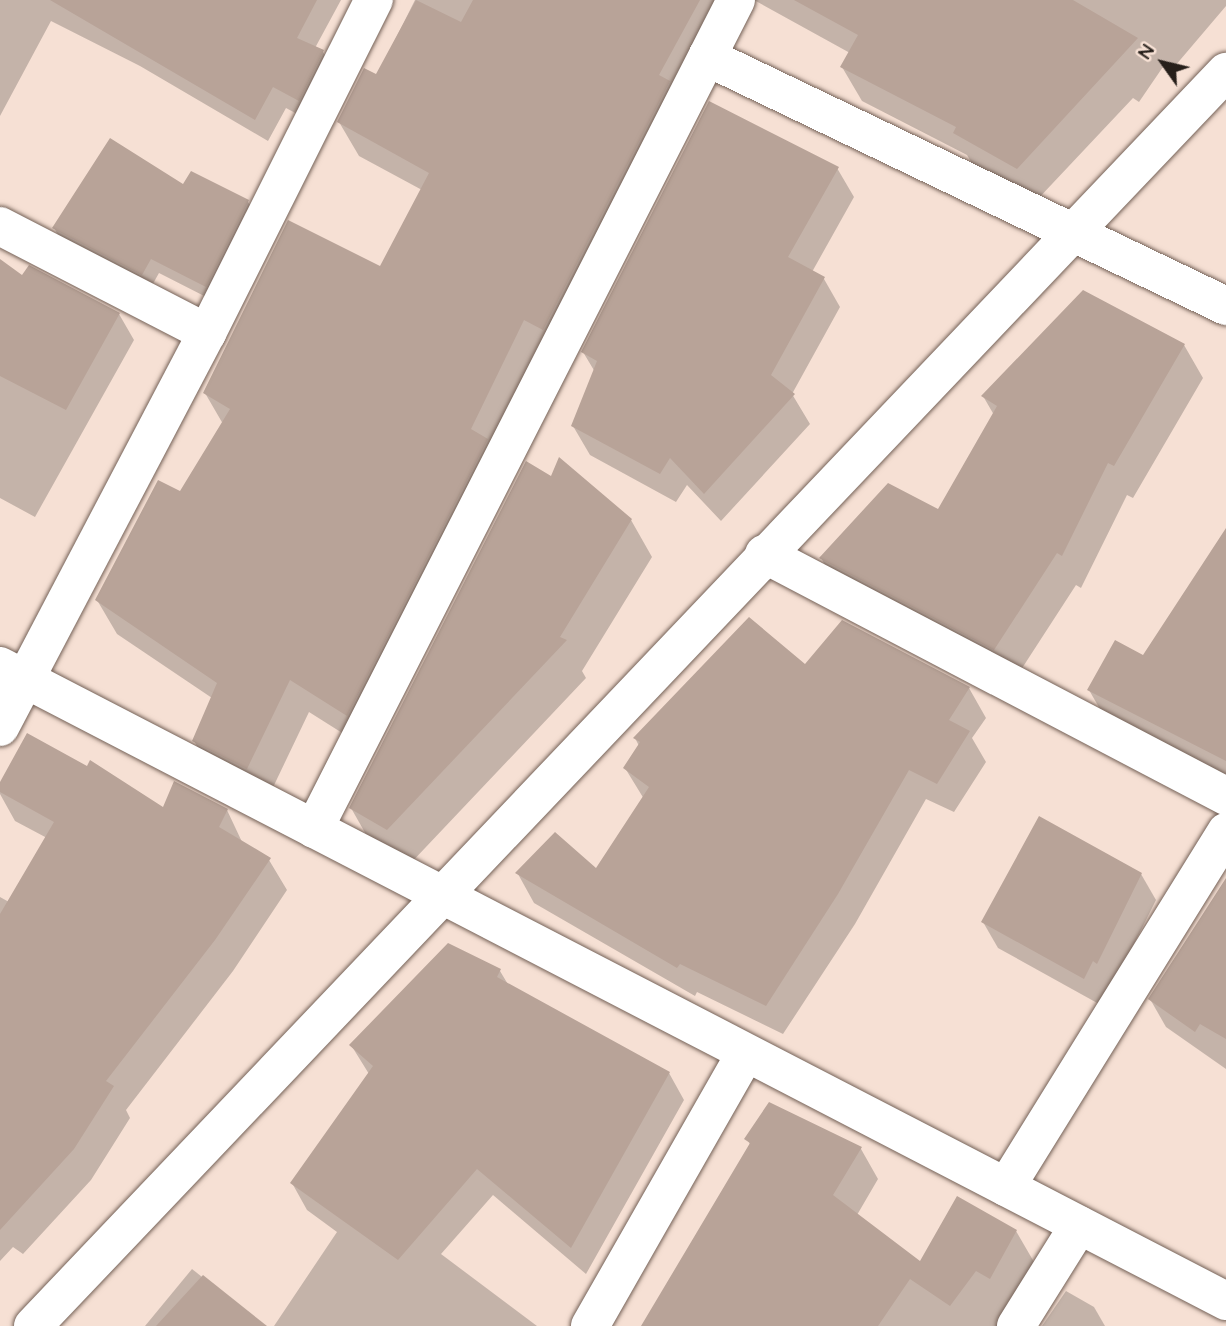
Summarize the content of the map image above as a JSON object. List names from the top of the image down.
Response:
{
  "north": "top left"
}
